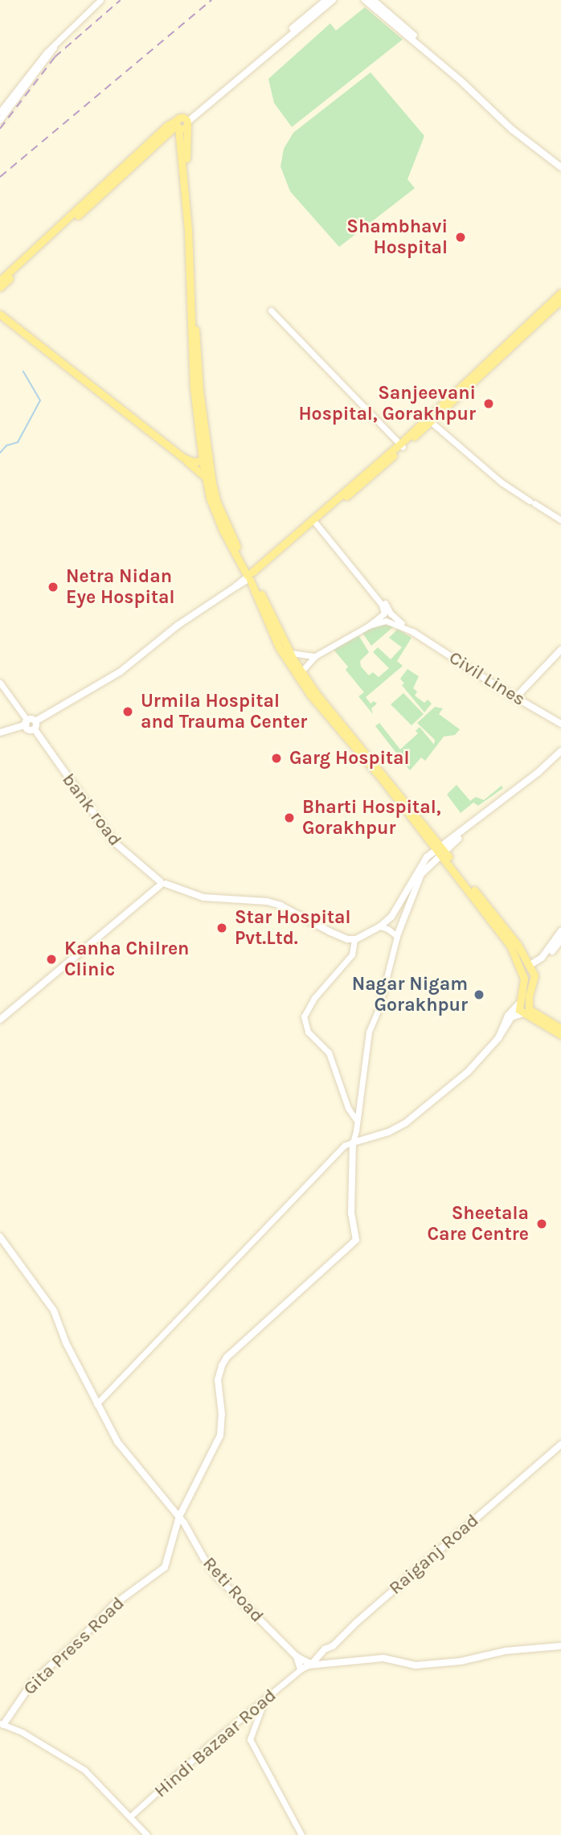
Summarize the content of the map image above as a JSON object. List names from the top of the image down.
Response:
{
  "streets": {
    "main road": [
      "Civil Lines",
      "bank road",
      "Raiganj Road",
      "Reti Road",
      "Gita Press Road"
    ],
    "street": ["Hindi Bazaar Road"]
  },
  "crossings": [
    ["Reti Road", "Gita Press Road"]
  ],
  "places": [
    "Shambhavi Hospital",
    "Sanjeevani Hospital, Gorakhpur",
    "Netra Nidan Eye Hospital",
    "Urmila Hospital and Trauma Center",
    "Garg Hospital",
    "Bharti Hospital, Gorakhpur",
    "Star Hospital Pvt.Ltd.",
    "Kanha Chilren Clinic",
    "Nagar Nigam Gorakhpur",
    "Sheetala Care Centre"
  ]
}
